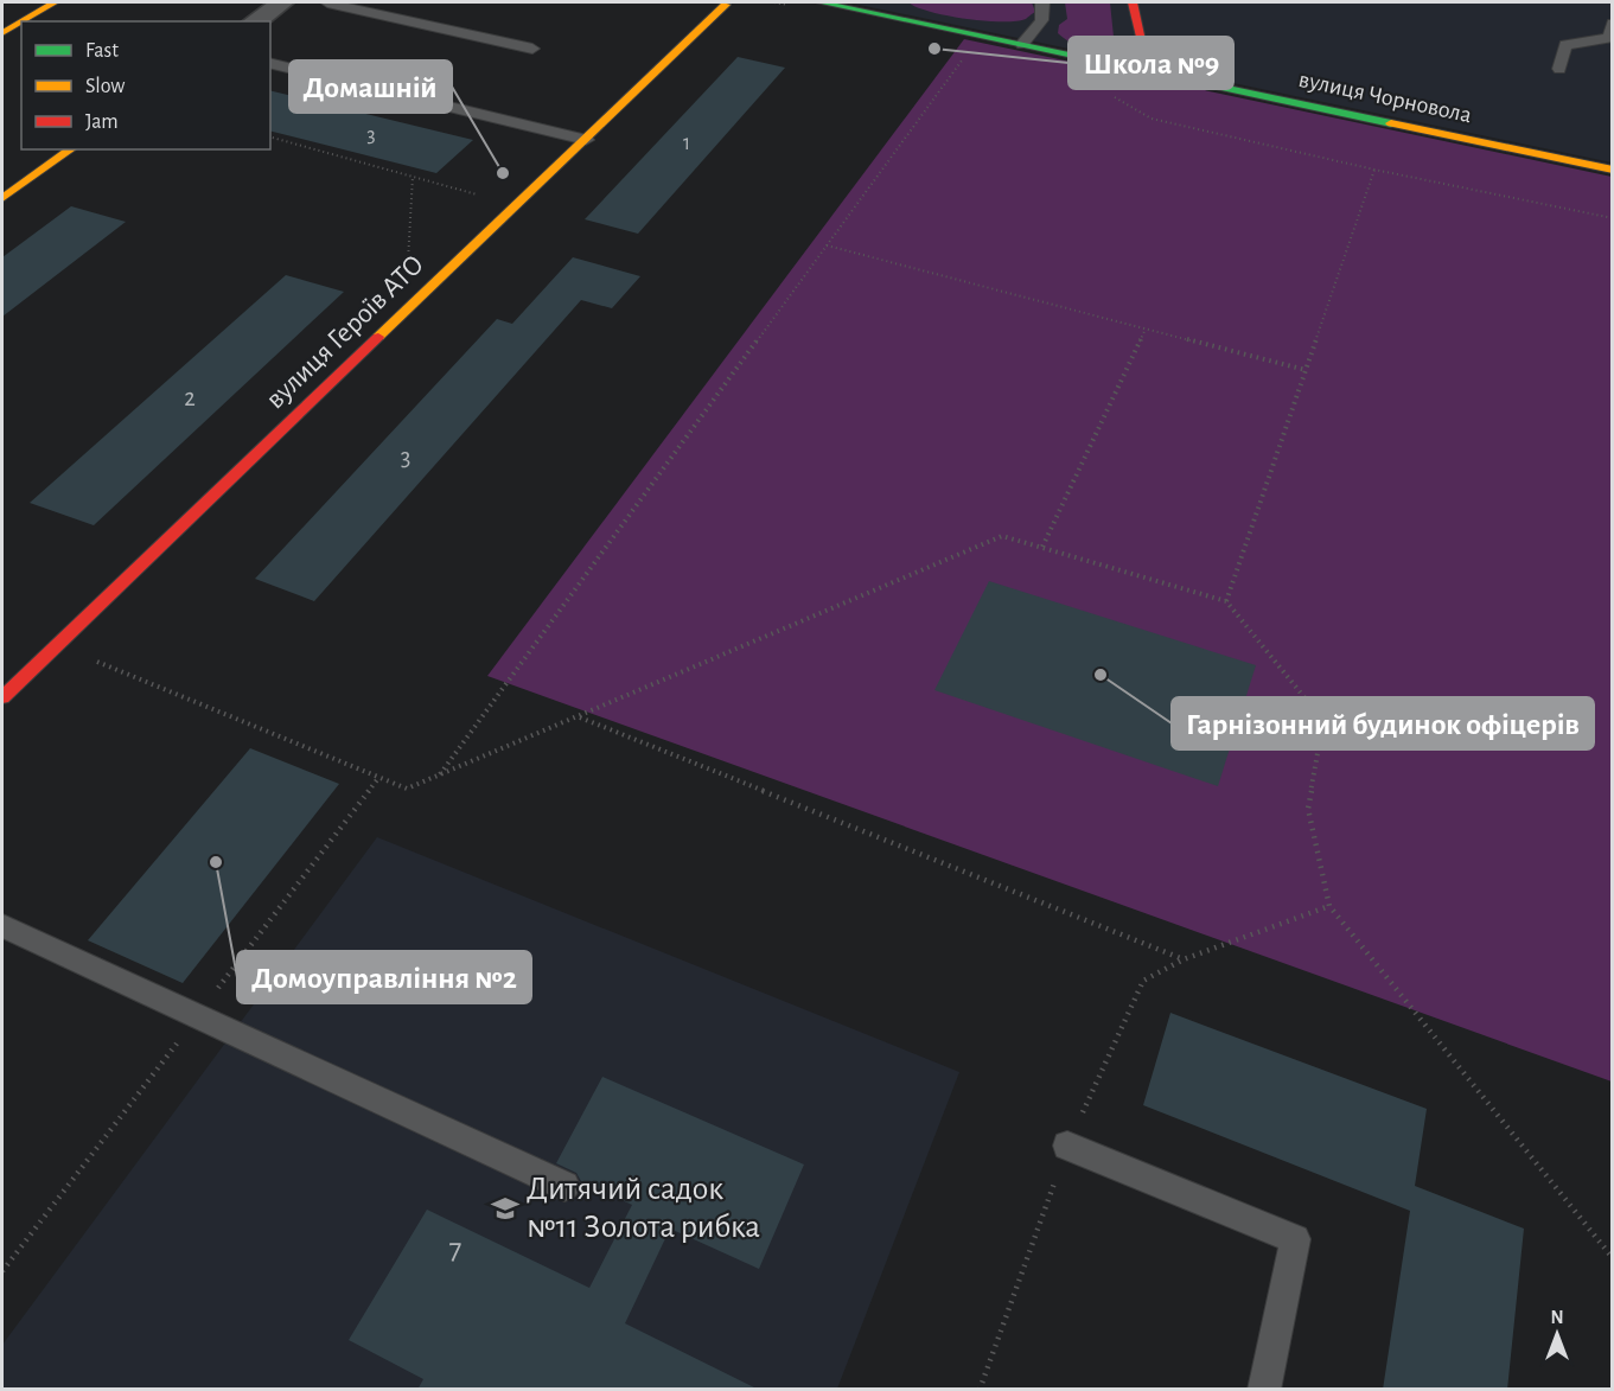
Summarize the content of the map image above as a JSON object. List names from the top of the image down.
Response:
{
  "streets": {
    "street": ["вулиця Чорновола", "вулиця Героїв АТО"]
  },
  "places": {
    "other": [
      "Школа №9",
      "Домашній",
      "Гарнізонний будинок офіцерів",
      "Домоуправління №2"
    ],
    "school or university": ["Дитячий садок №11 Золота рибка"]
  },
  "house_numbers": [
    "3",
    "1",
    "2",
    "3",
    "7"
  ],
  "legend": ["Fast", "Slow", "Jam"],
  "north": "top"
}
